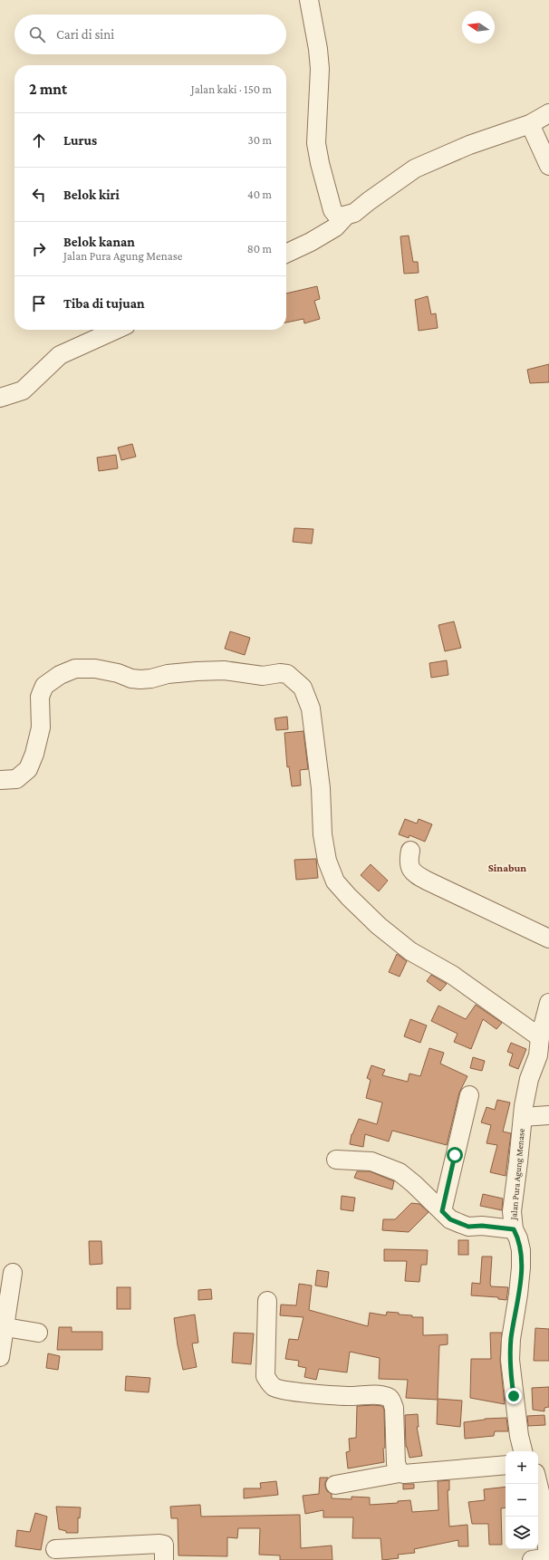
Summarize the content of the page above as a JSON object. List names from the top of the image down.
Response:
{
  "streets": {
    "street": ["Jalan Pura Agung Menase"]
  },
  "districts": ["Sinabun"],
  "north": "left",
  "page": {
    "search": "Cari di sini",
    "heading": ["2 mnt", "Jalan kaki · 150 m"],
    "list": [
      ["Lurus", "30 m"],
      ["Belok kiri", "40 m"],
      ["Belok kanan", "Jalan Pura Agung Menase", "80 m"],
      "Tiba di tujuan"
    ],
    "map_buttons": ["+", "−"]
  }
}
